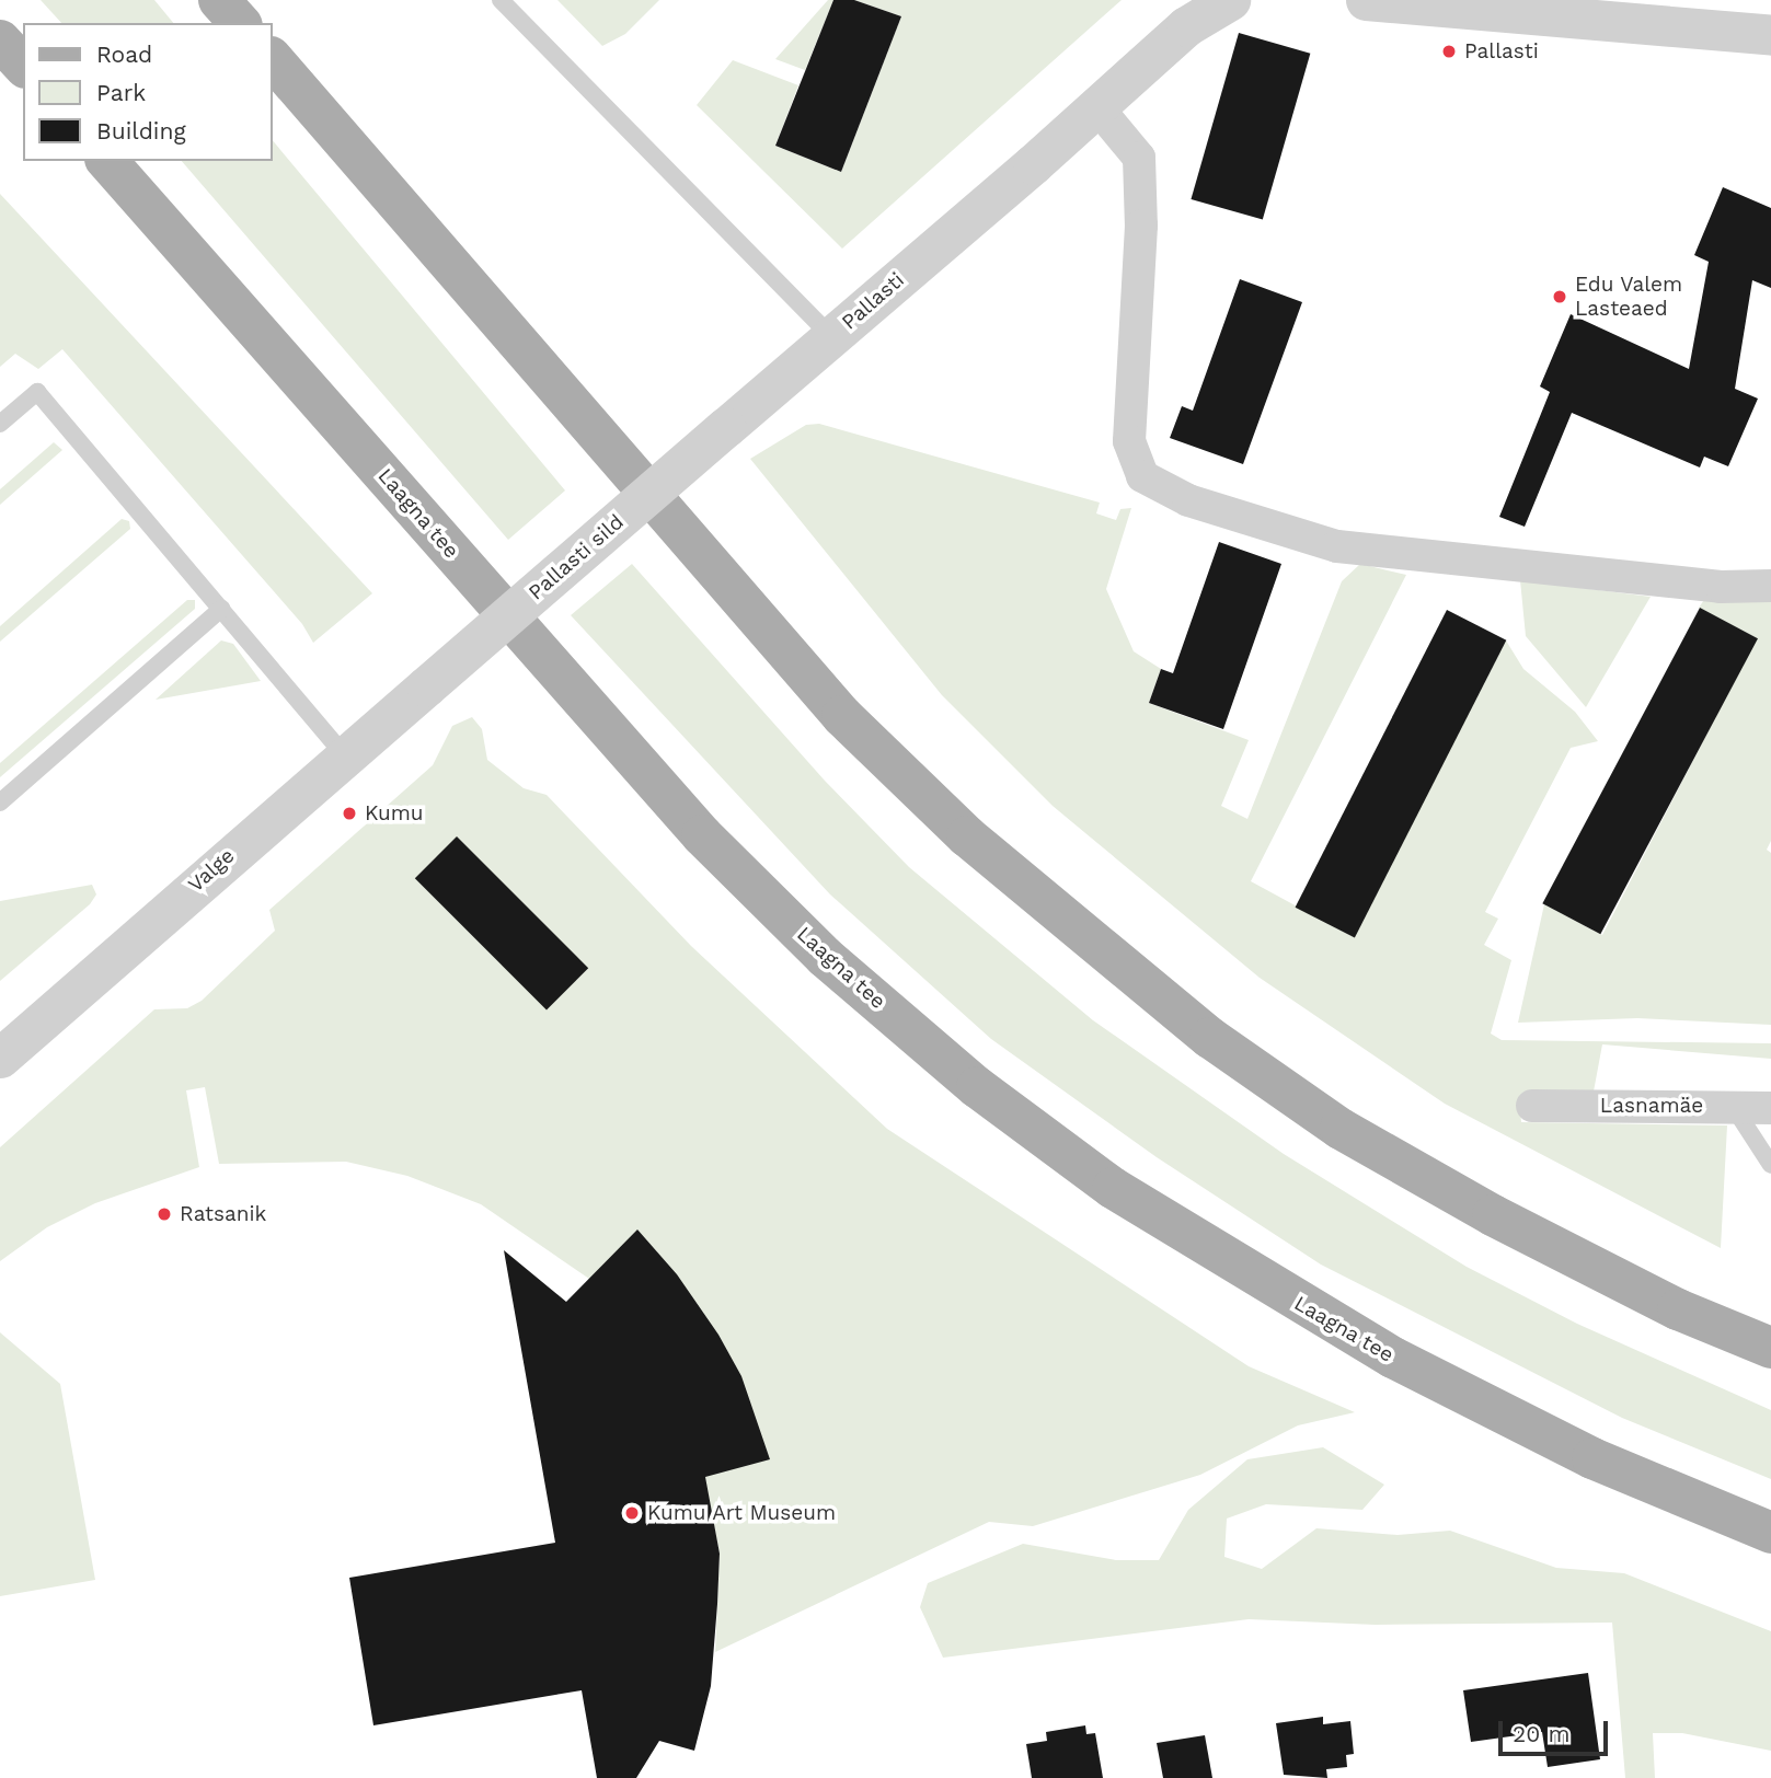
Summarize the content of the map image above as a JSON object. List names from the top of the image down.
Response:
{
  "streets": {
    "main road": ["Laagna tee"],
    "street": [
      "Pallasti",
      "Pallasti sild",
      "Valge",
      "Lasnamäe"
    ]
  },
  "crossings": [
    ["Pallasti", "Pallasti sild"],
    ["Pallasti sild", "Valge"]
  ],
  "places": [
    "Pallasti",
    "Edu Valem Lasteaed",
    "Kumu",
    "Ratsanik",
    "Kumu Art Museum"
  ],
  "legend": ["Road", "Park", "Building"],
  "scale_bar": "20 m"
}
